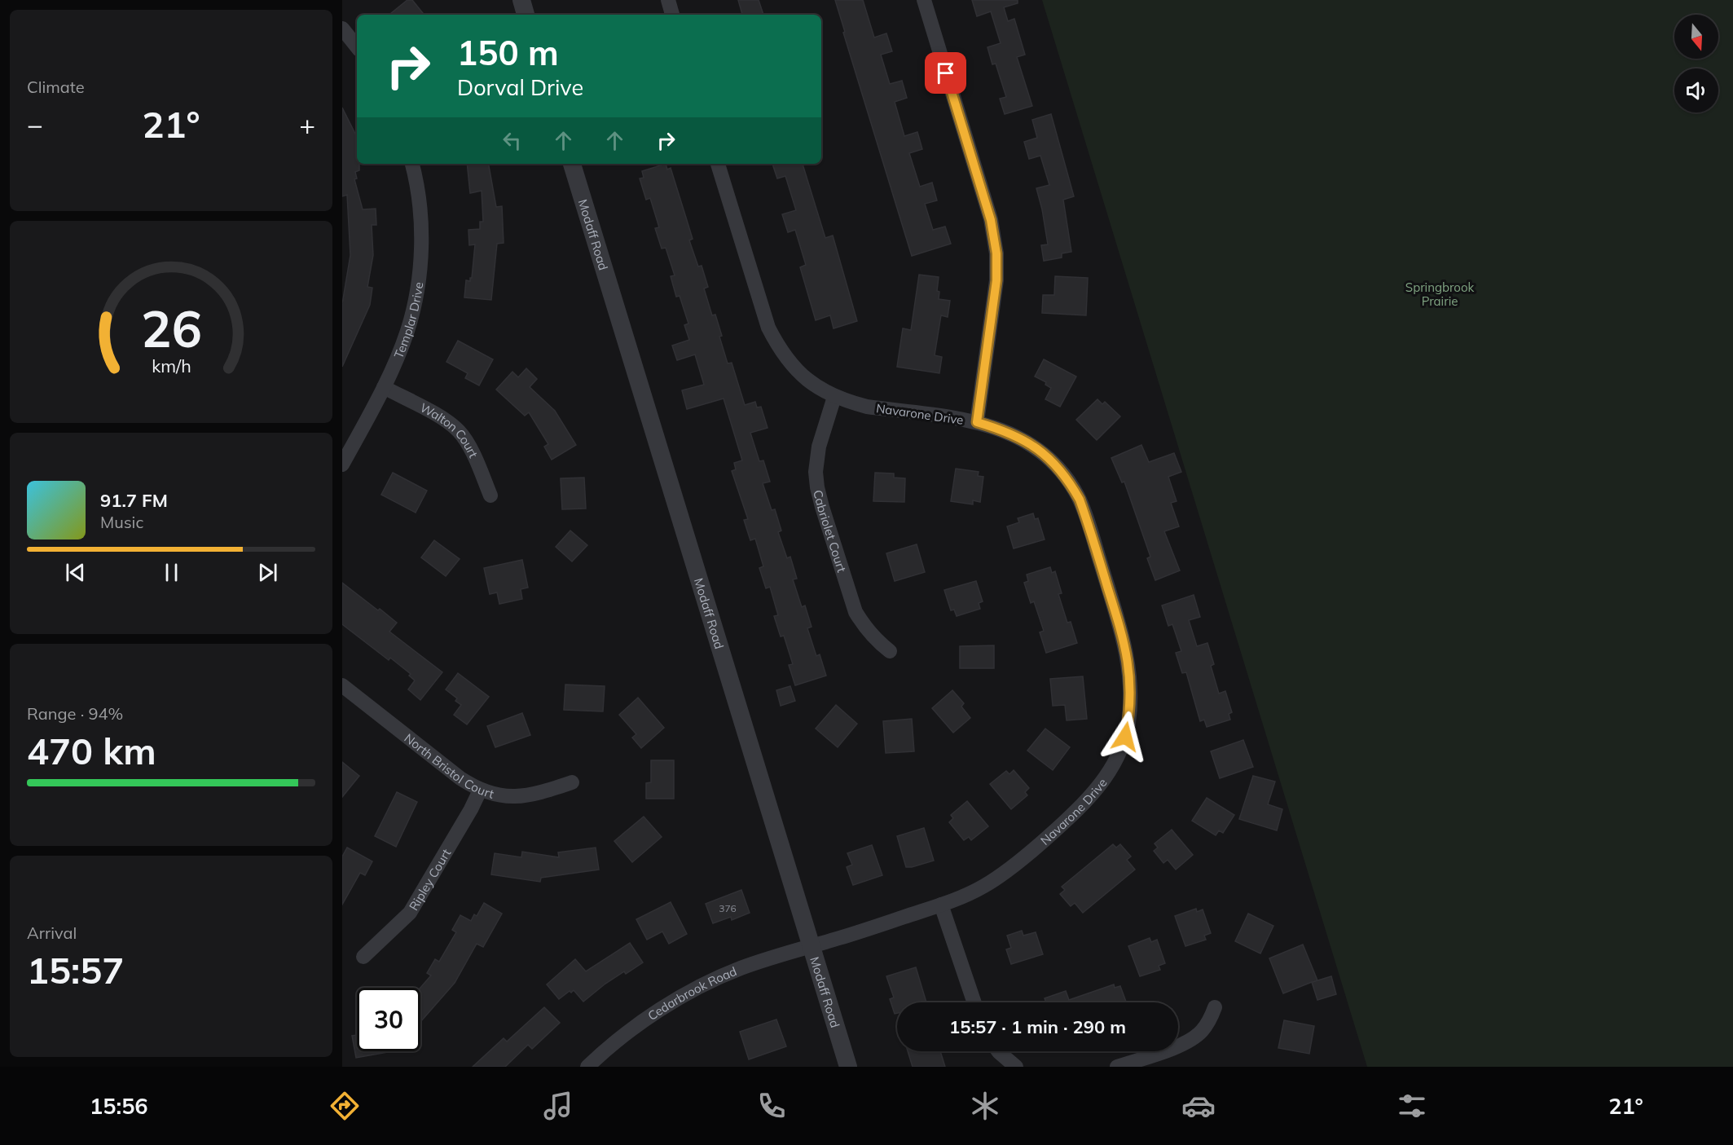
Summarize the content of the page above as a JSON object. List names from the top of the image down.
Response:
{
  "streets": {
    "street": [
      "Modaff Road",
      "Templar Drive",
      "Navarone Drive",
      "Walton Court",
      "Cabriolet Court",
      "North Bristol Court",
      "Ripley Court",
      "Cedarbrook Road"
    ]
  },
  "crossings": [
    ["Modaff Road", "Navarone Drive"],
    ["Modaff Road", "Cedarbrook Road"],
    ["Templar Drive", "Walton Court"],
    ["Navarone Drive", "Cabriolet Court"],
    ["Navarone Drive", "Cedarbrook Road"],
    ["North Bristol Court", "Ripley Court"]
  ],
  "parks": ["Springbrook Prairie"],
  "house_numbers": ["376"],
  "north": "bottom",
  "page": {
    "tile": [
      "Climate",
      ["Range · 94%", "470 km"],
      ["Arrival", "15:57"]
    ],
    "turn": ["150 m", "Dorval Drive"],
    "heat": ["−", "21°", "+"],
    "song": ["91.7 FM", "Music"],
    "limit": "30",
    "trip": "15:57 · 1 min · 290 m",
    "tabs": ["15:56", "21°"],
    "gauge": ["26", "km/h"]
  }
}
